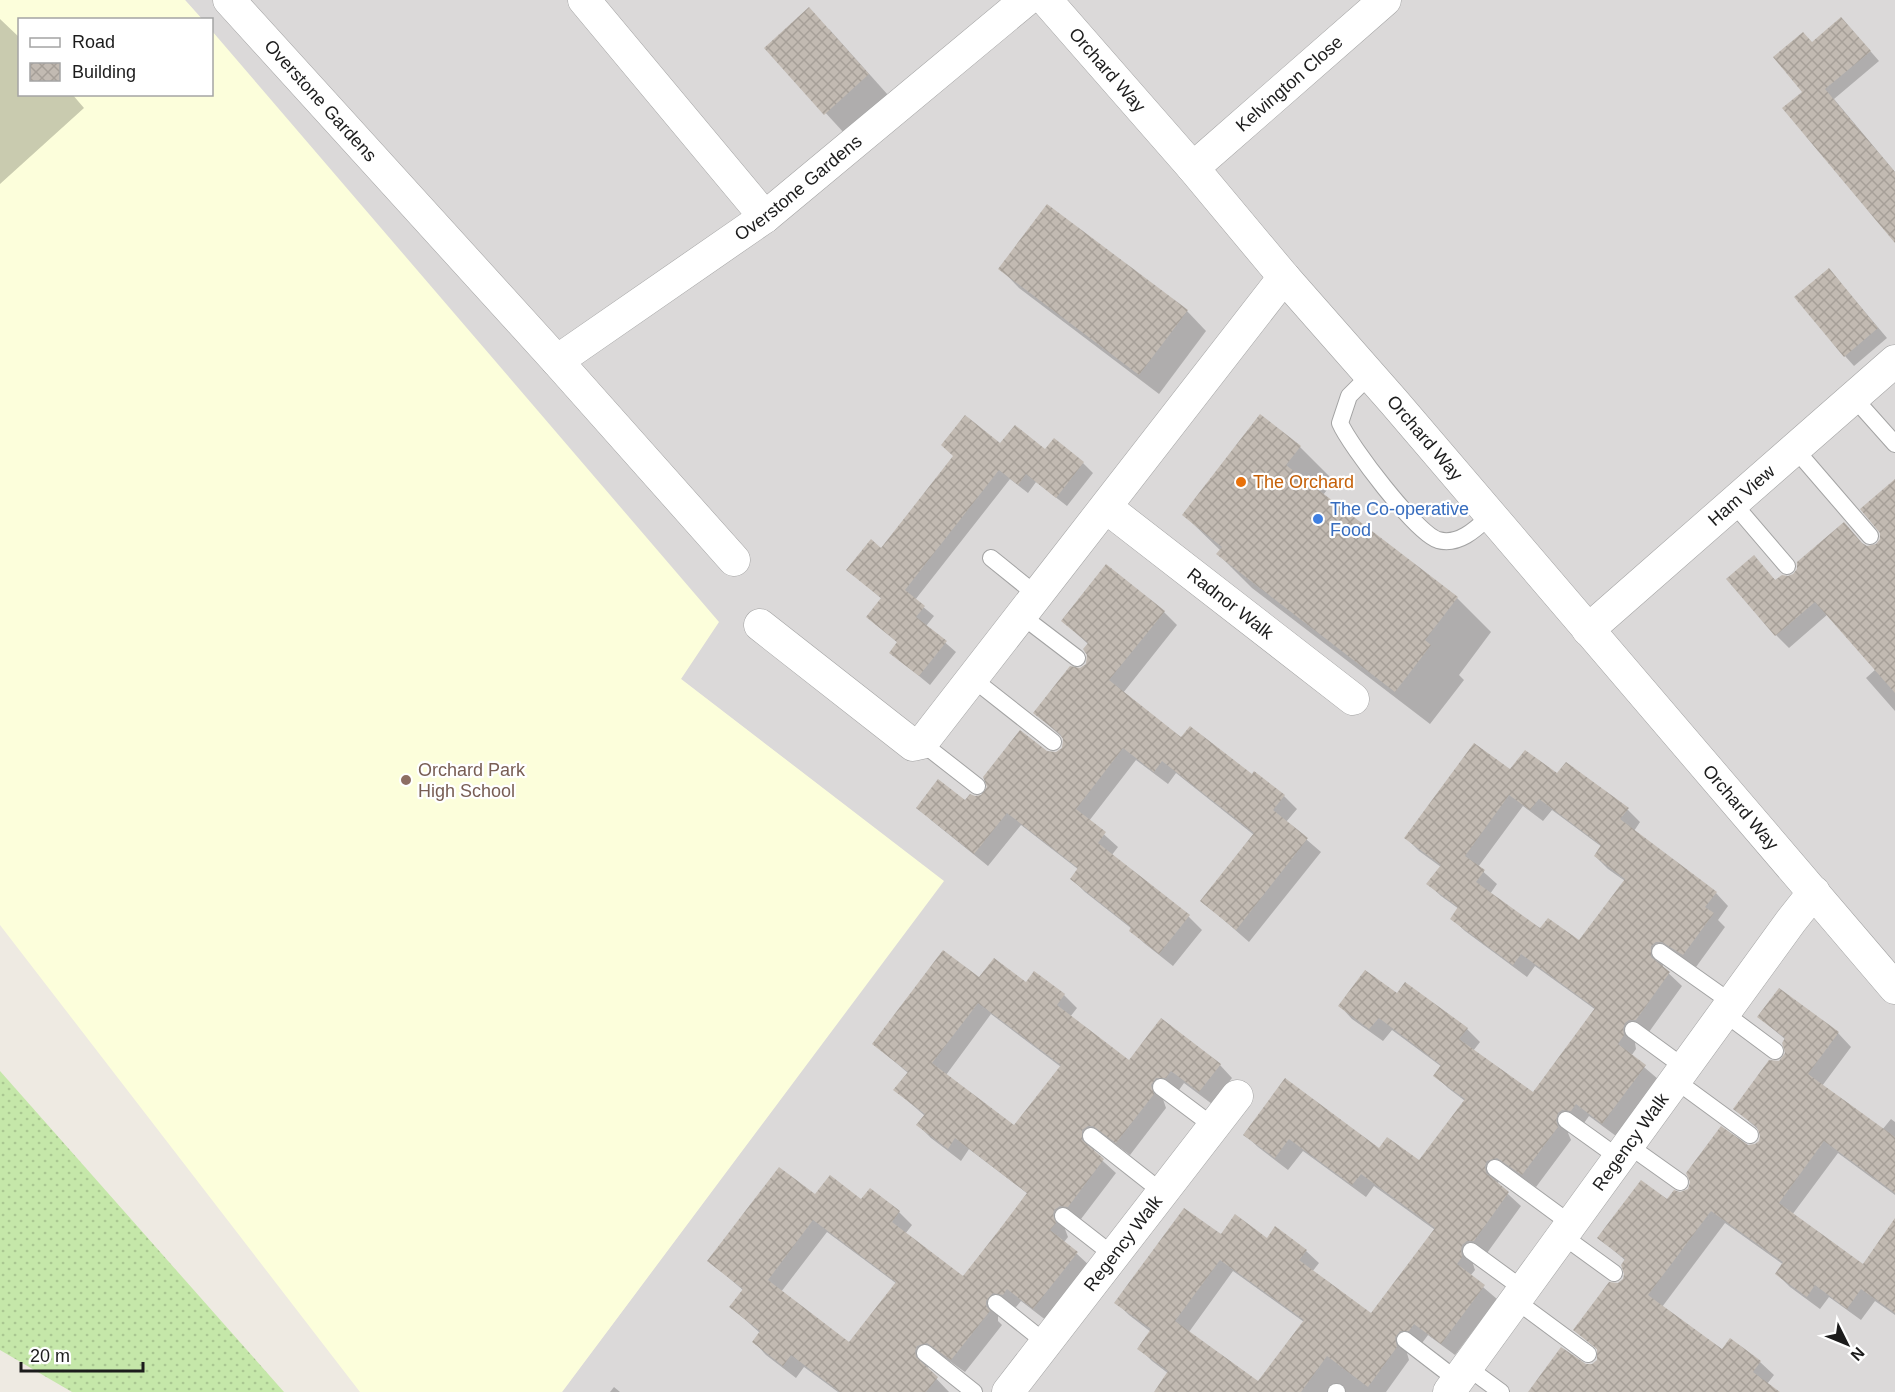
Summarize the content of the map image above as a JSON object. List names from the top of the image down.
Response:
{
  "streets": {
    "street": [
      "Orchard Way",
      "Kelvington Close",
      "Overstone Gardens",
      "Ham View",
      "Radnor Walk",
      "Regency Walk"
    ]
  },
  "crossings": [
    ["Orchard Way", "Kelvington Close"],
    ["Orchard Way", "Ham View"],
    ["Orchard Way", "Regency Walk"]
  ],
  "places": ["The Orchard", "The Co-operative Food", "Orchard Park High School"],
  "legend": ["Road", "Building"],
  "scale_bar": "20 m",
  "north": "bottom right"
}
